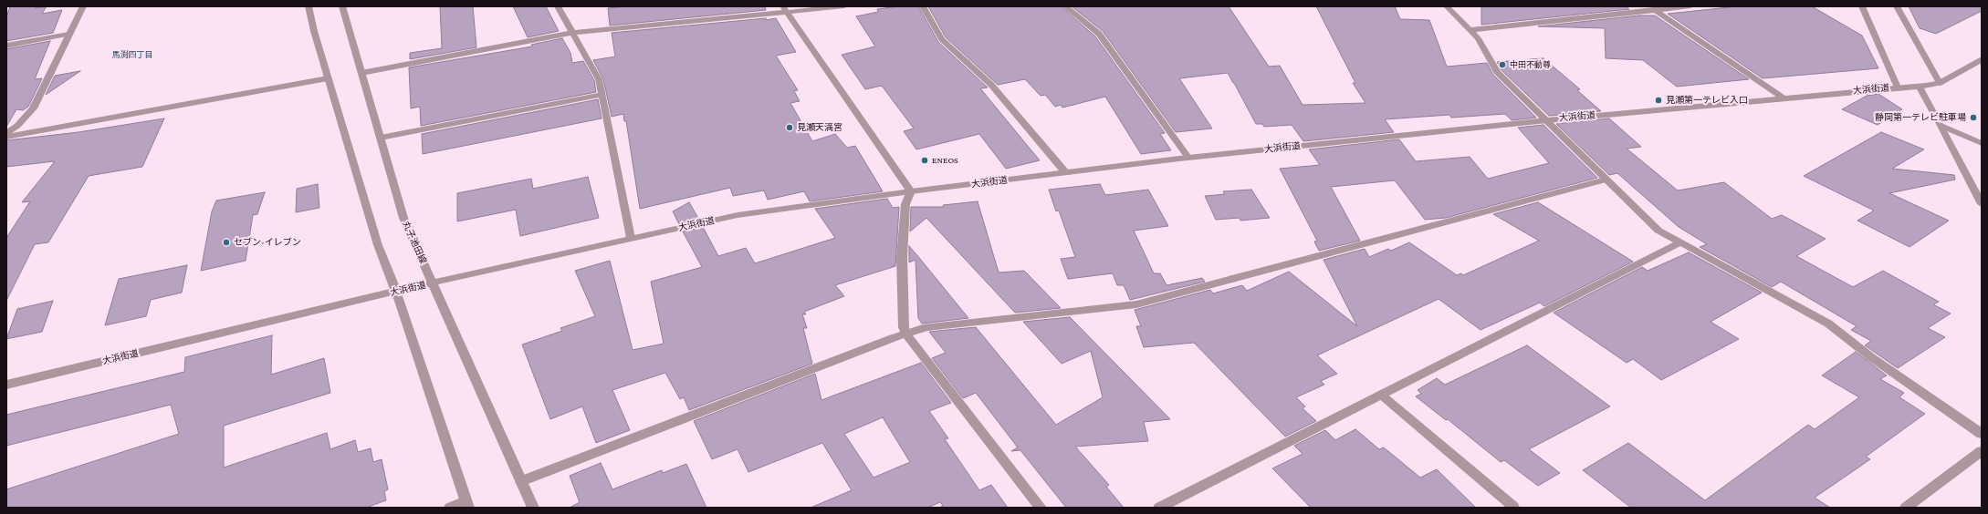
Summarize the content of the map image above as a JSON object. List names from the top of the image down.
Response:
{
  "streets": {
    "street": ["大浜街道", "丸子池田線"]
  },
  "crossings": [
    ["大浜街道", "丸子池田線"]
  ],
  "districts": ["馬渕四丁目"],
  "places": [
    "中田不動尊",
    "見瀬第一テレビ入口",
    "静岡第一テレビ駐車場",
    "見瀬天満宮",
    "ENEOS",
    "セブン-イレブン"
  ]
}
